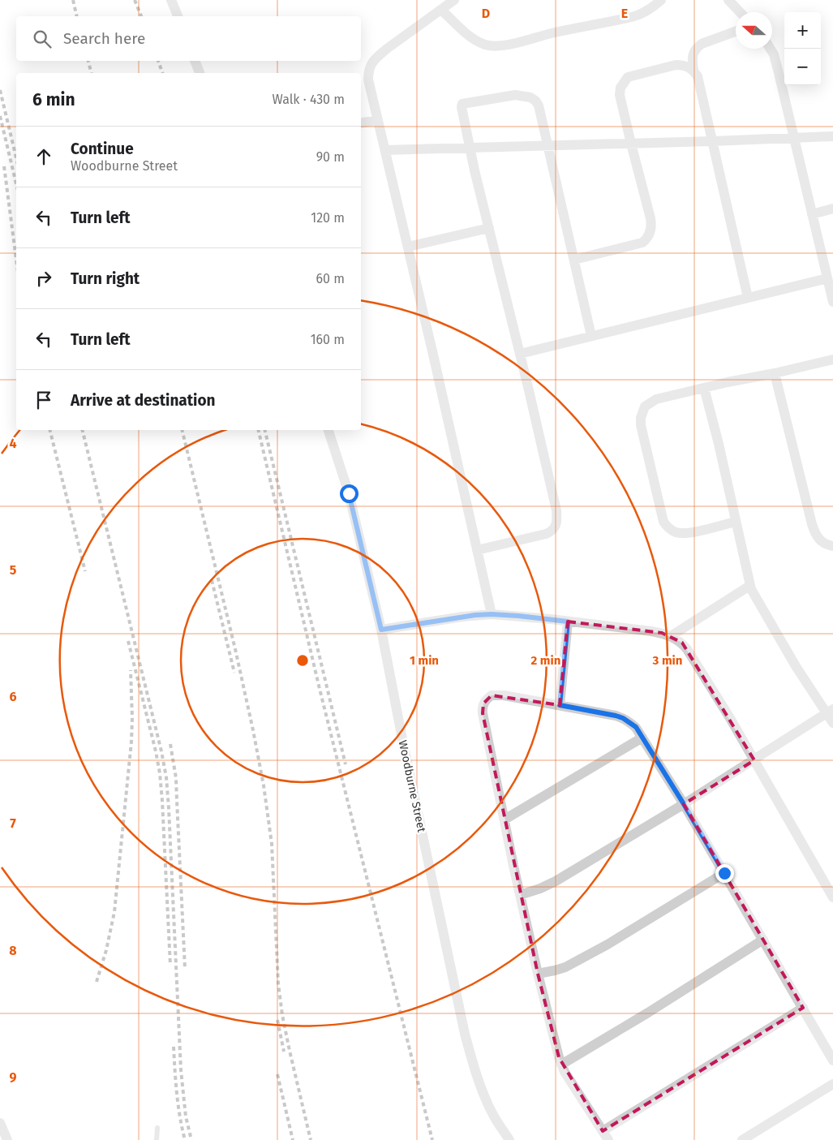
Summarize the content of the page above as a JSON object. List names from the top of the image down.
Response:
{
  "streets": {
    "street": ["Woodburne Street"]
  },
  "north": "left",
  "page": {
    "map_buttons": ["+", "−"],
    "search": "Search here",
    "heading": ["6 min", "Walk · 430 m"],
    "list": [
      ["Continue", "Woodburne Street", "90 m"],
      ["Turn left", "120 m"],
      ["Turn right", "60 m"],
      ["Turn left", "160 m"],
      "Arrive at destination"
    ]
  },
  "grid": {
    "columns": ["D", "E"],
    "rows": [
      "4",
      "5",
      "6",
      "7",
      "8",
      "9"
    ]
  },
  "rings": ["1 min", "2 min", "3 min"]
}
